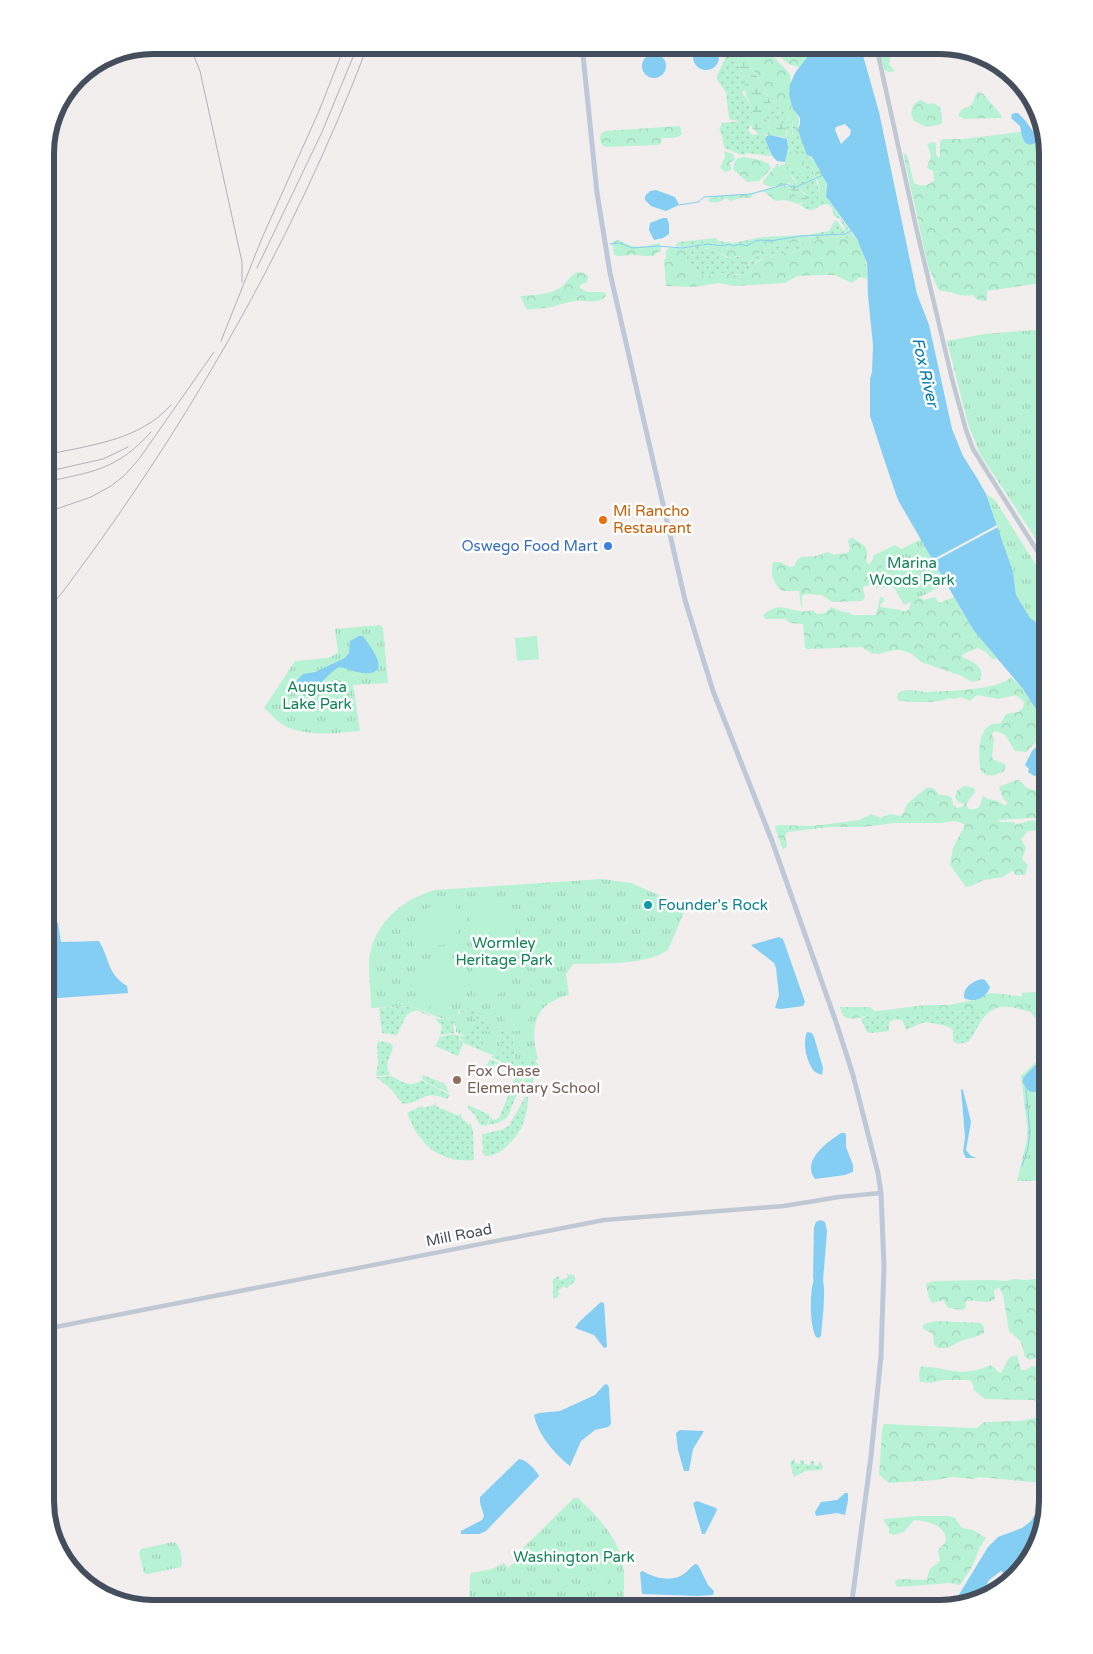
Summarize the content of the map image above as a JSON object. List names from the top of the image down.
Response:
{
  "streets": {
    "street": ["Mill Road"]
  },
  "water": ["Fox River"],
  "parks": [
    "Marina Woods Park",
    "Augusta Lake Park",
    "Wormley Heritage Park",
    "Washington Park"
  ],
  "places": [
    "Mi Rancho Restaurant",
    "Oswego Food Mart",
    "Founder's Rock",
    "Fox Chase Elementary School"
  ]
}
